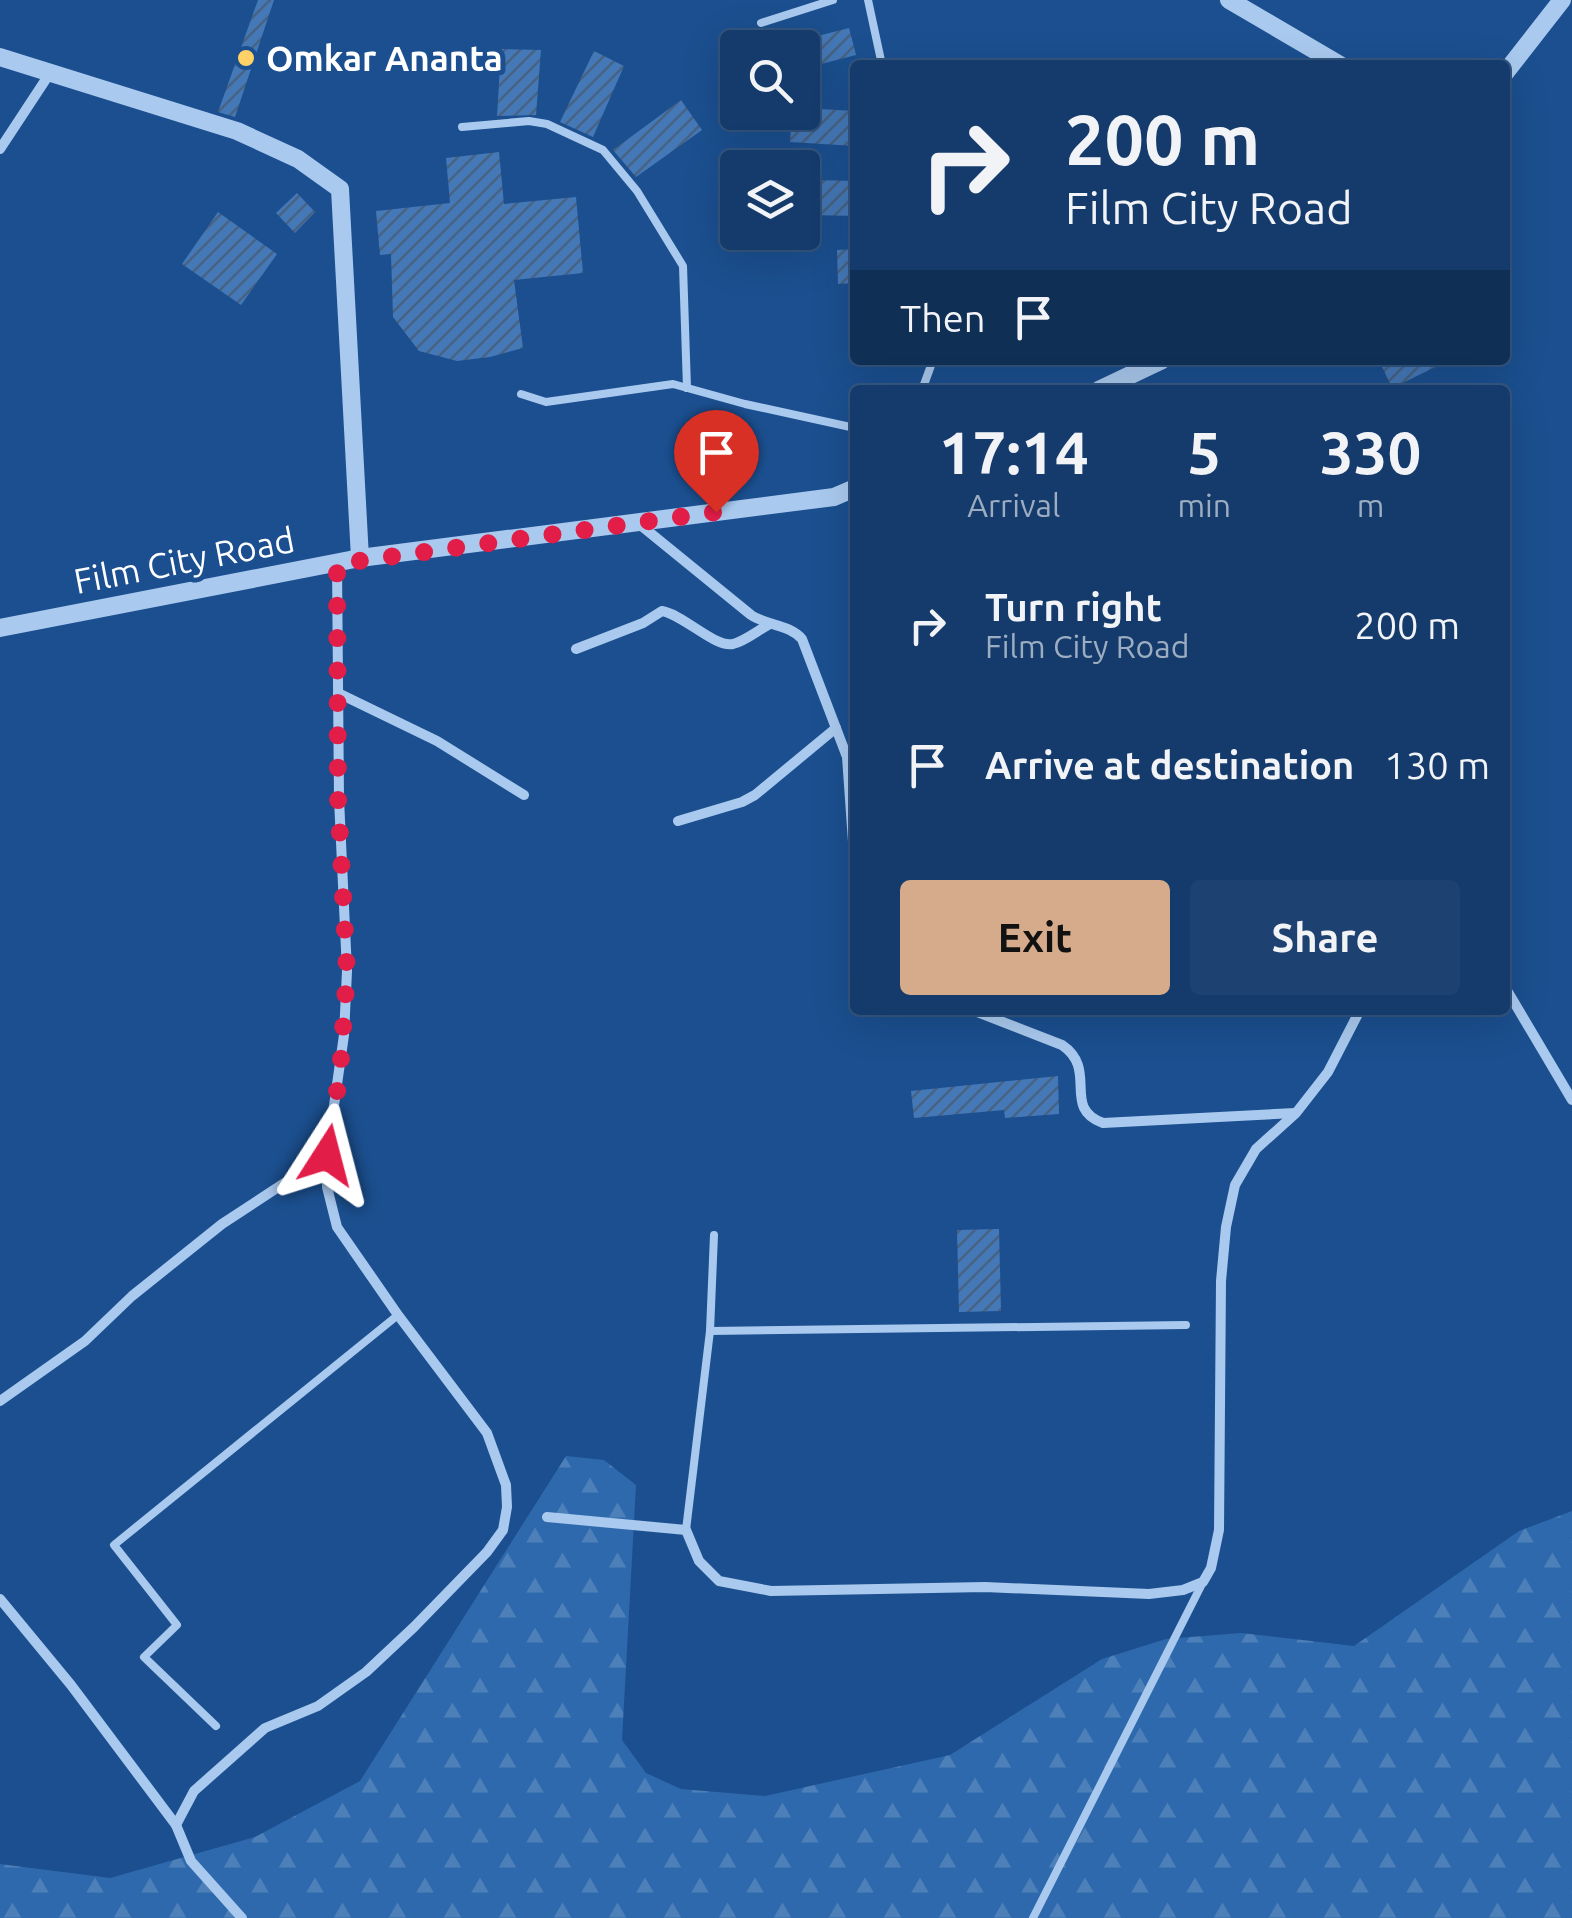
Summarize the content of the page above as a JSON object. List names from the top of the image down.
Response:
{
  "streets": {
    "street": ["Film City Road"]
  },
  "places": ["Omkar Ananta"],
  "page": {
    "turn": ["200 m", "Film City Road"],
    "then": "Then",
    "eta": [
      "17:14",
      "Arrival",
      "5",
      "min",
      "330",
      "m"
    ],
    "list": [
      {
        "name": "Turn right",
        "note": "Film City Road",
        "value": "200 m"
      },
      {
        "name": "Arrive at destination",
        "value": "130 m"
      }
    ],
    "buttons": ["Exit", "Share"]
  }
}
